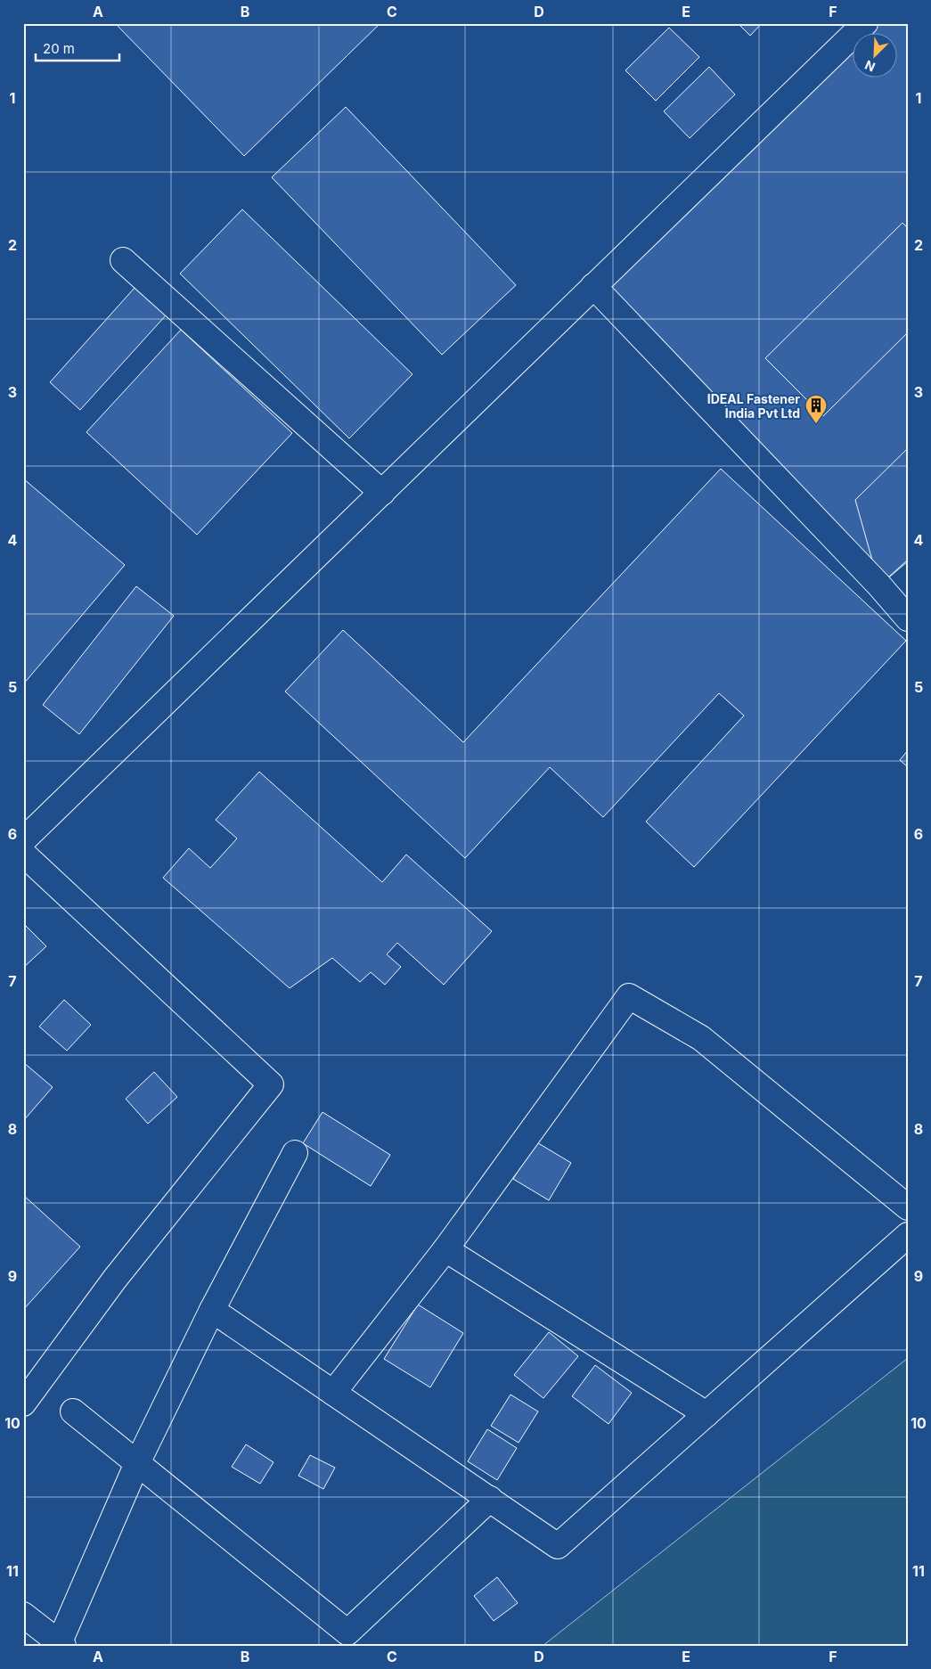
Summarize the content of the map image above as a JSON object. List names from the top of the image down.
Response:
{
  "places": {
    "building": ["IDEAL Fastener India Pvt Ltd"]
  },
  "scale_bar": "20 m",
  "north": "bottom left",
  "grid": {
    "columns": [
      "A",
      "B",
      "C",
      "D",
      "E",
      "F"
    ],
    "rows": [
      "1",
      "2",
      "3",
      "4",
      "5",
      "6",
      "7",
      "8",
      "9",
      "10",
      "11"
    ]
  }
}
